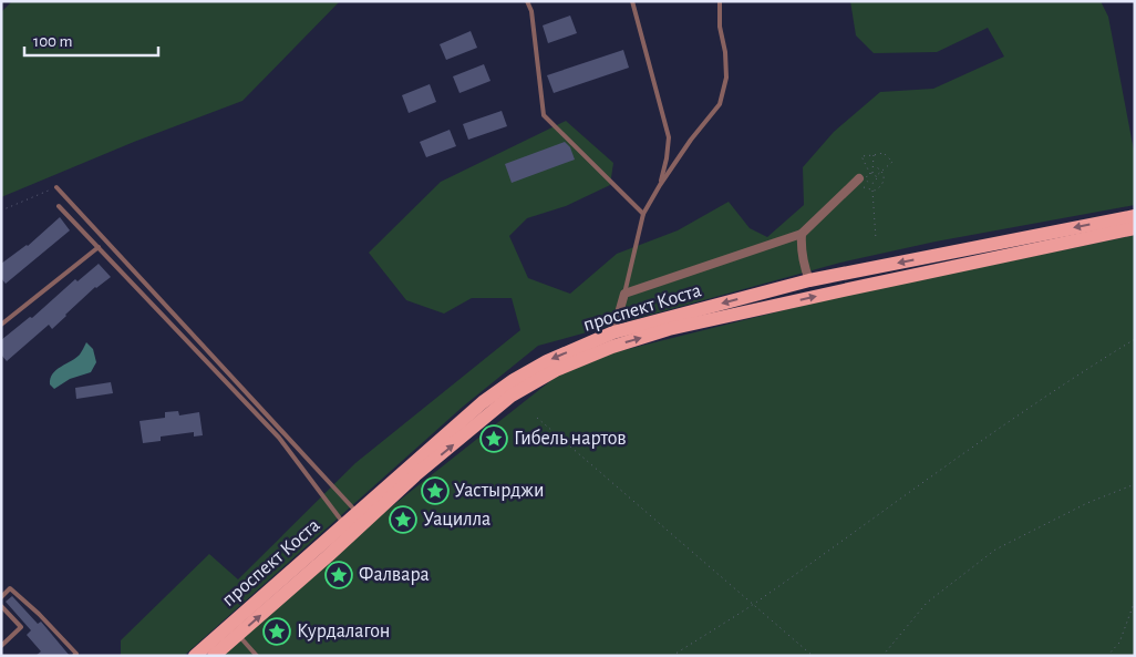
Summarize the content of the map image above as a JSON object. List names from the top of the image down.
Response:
{
  "streets": {
    "main road": ["проспект Коста"]
  },
  "places": {
    "place": [
      "Гибель нартов",
      "Уастырджи",
      "Уацилла",
      "Фалвара",
      "Курдалагон"
    ]
  },
  "scale_bar": "100 m"
}
